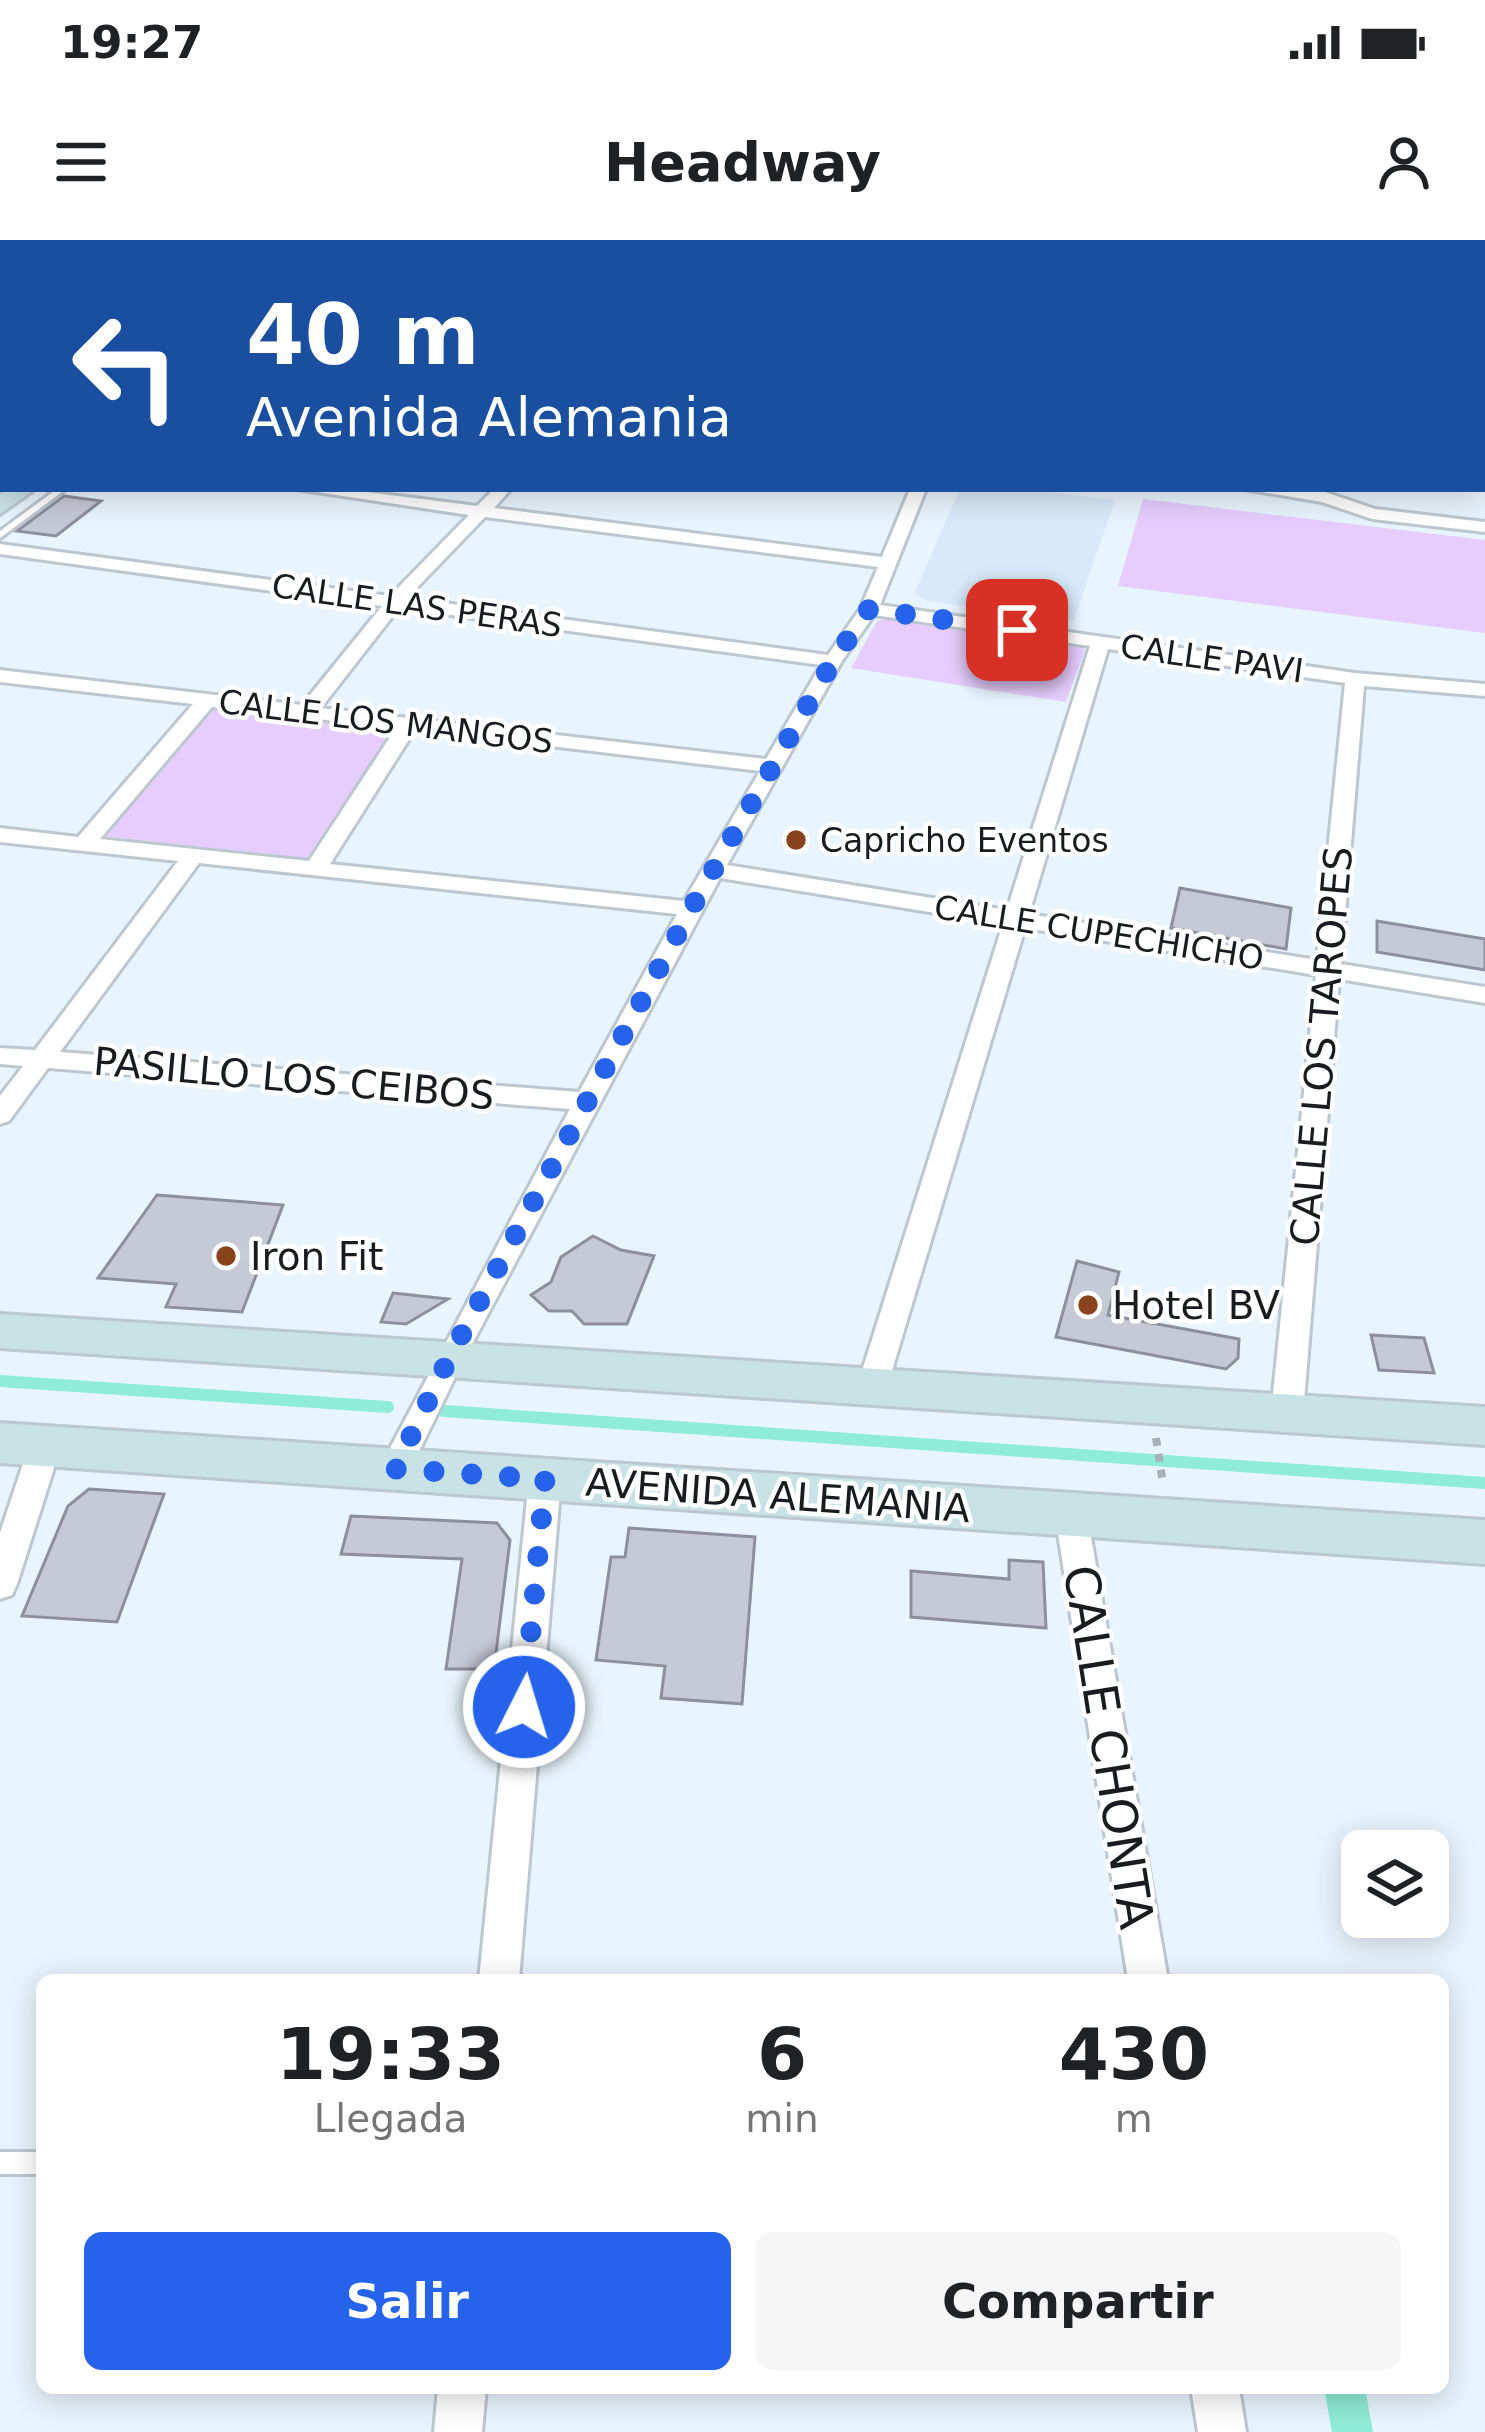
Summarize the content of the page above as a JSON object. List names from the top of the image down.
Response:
{
  "streets": {
    "main road": ["AVENIDA ALEMANIA"],
    "street": [
      "CALLE LAS PERAS",
      "CALLE PAVI",
      "CALLE LOS MANGOS",
      "CALLE CUPECHICHO",
      "CALLE LOS TAROPES",
      "PASILLO LOS CEIBOS",
      "CALLE CHONTA"
    ]
  },
  "crossings": [
    ["CALLE PAVI", "CALLE LOS TAROPES"],
    ["CALLE CUPECHICHO", "CALLE LOS TAROPES"],
    ["AVENIDA ALEMANIA", "CALLE CHONTA"]
  ],
  "places": ["Capricho Eventos", "Iron Fit", "Hotel BV"],
  "page": {
    "status": "19:27",
    "header": "Headway",
    "turn": ["40 m", "Avenida Alemania"],
    "eta": [
      "19:33",
      "Llegada",
      "6",
      "min",
      "430",
      "m"
    ],
    "buttons": ["Salir", "Compartir"]
  }
}
